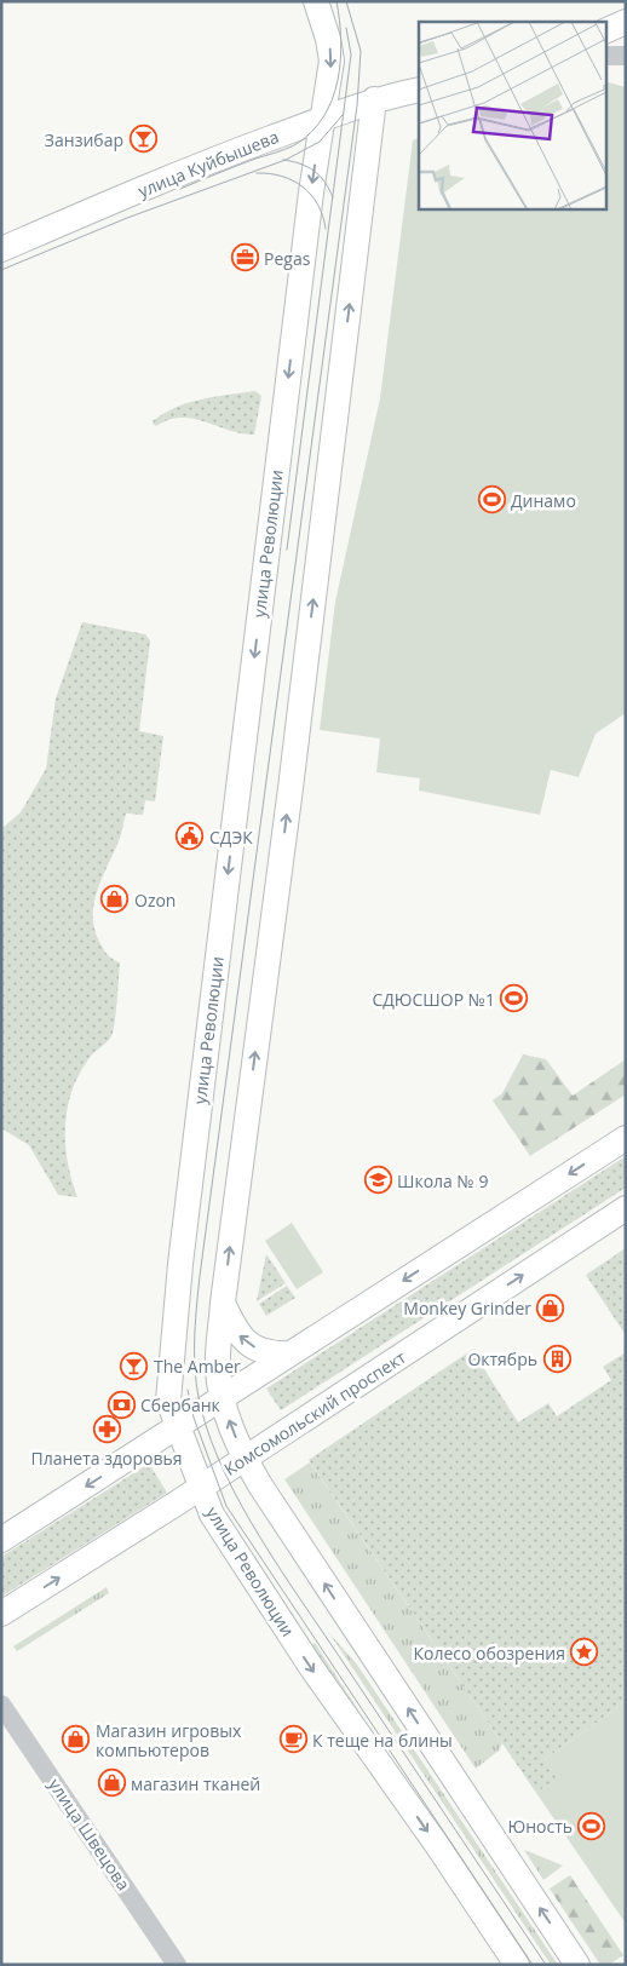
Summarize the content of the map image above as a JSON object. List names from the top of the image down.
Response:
{
  "streets": {
    "main road": ["улица Куйбышева", "улица Революции", "Комсомольский проспект"],
    "street": ["улица Швецова"]
  },
  "crossings": [
    ["улица Куйбышева", "улица Революции"],
    ["улица Революции", "Комсомольский проспект"]
  ],
  "places": {
    "bar": ["Занзибар", "The Amber"],
    "office": ["Pegas"],
    "sports": ["Динамо", "СДЮСШОР №1", "Юность"],
    "public building": ["СДЭК"],
    "shop": [
      "Ozon",
      "Monkey Grinder",
      "Магазин игровых компьютеров",
      "магазин тканей"
    ],
    "school or university": ["Школа № 9"],
    "building": ["Октябрь"],
    "bank": ["Сбербанк"],
    "pharmacy": ["Планета здоровья"],
    "place": ["Колесо обозрения"],
    "cafe": ["К теще на блины"]
  }
}
